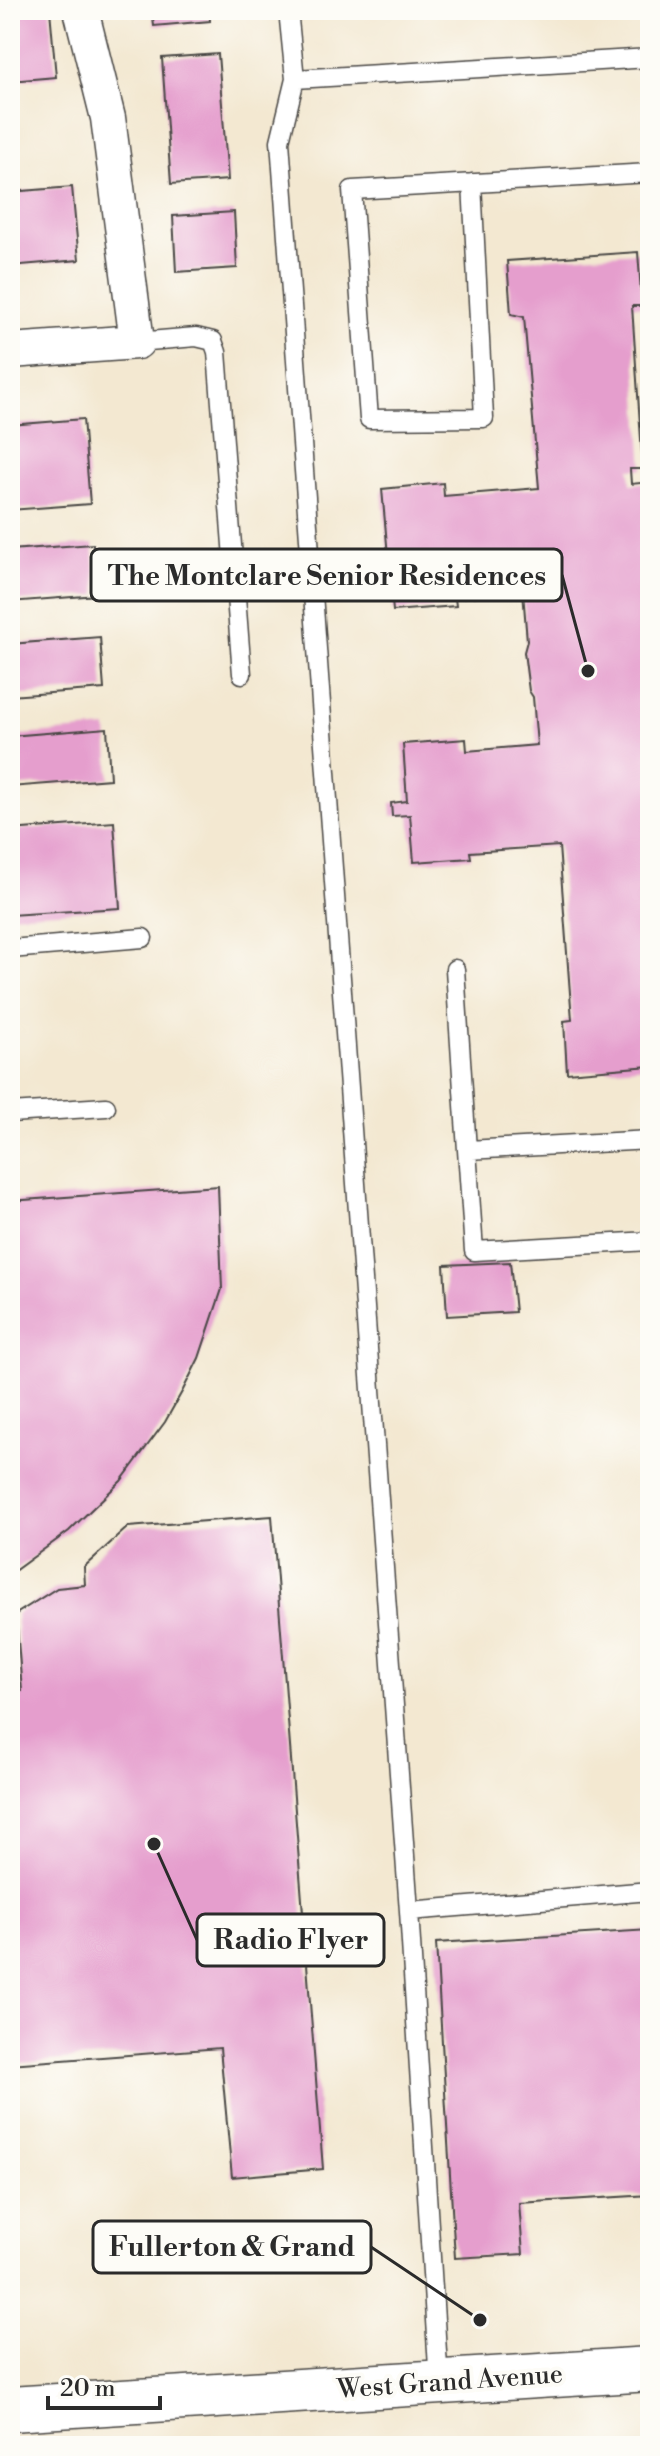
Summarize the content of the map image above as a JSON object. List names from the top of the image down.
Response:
{
  "streets": {
    "main road": ["West Grand Avenue"]
  },
  "places": ["The Montclare Senior Residences", "Radio Flyer", "Fullerton & Grand"],
  "scale_bar": "20 m"
}
